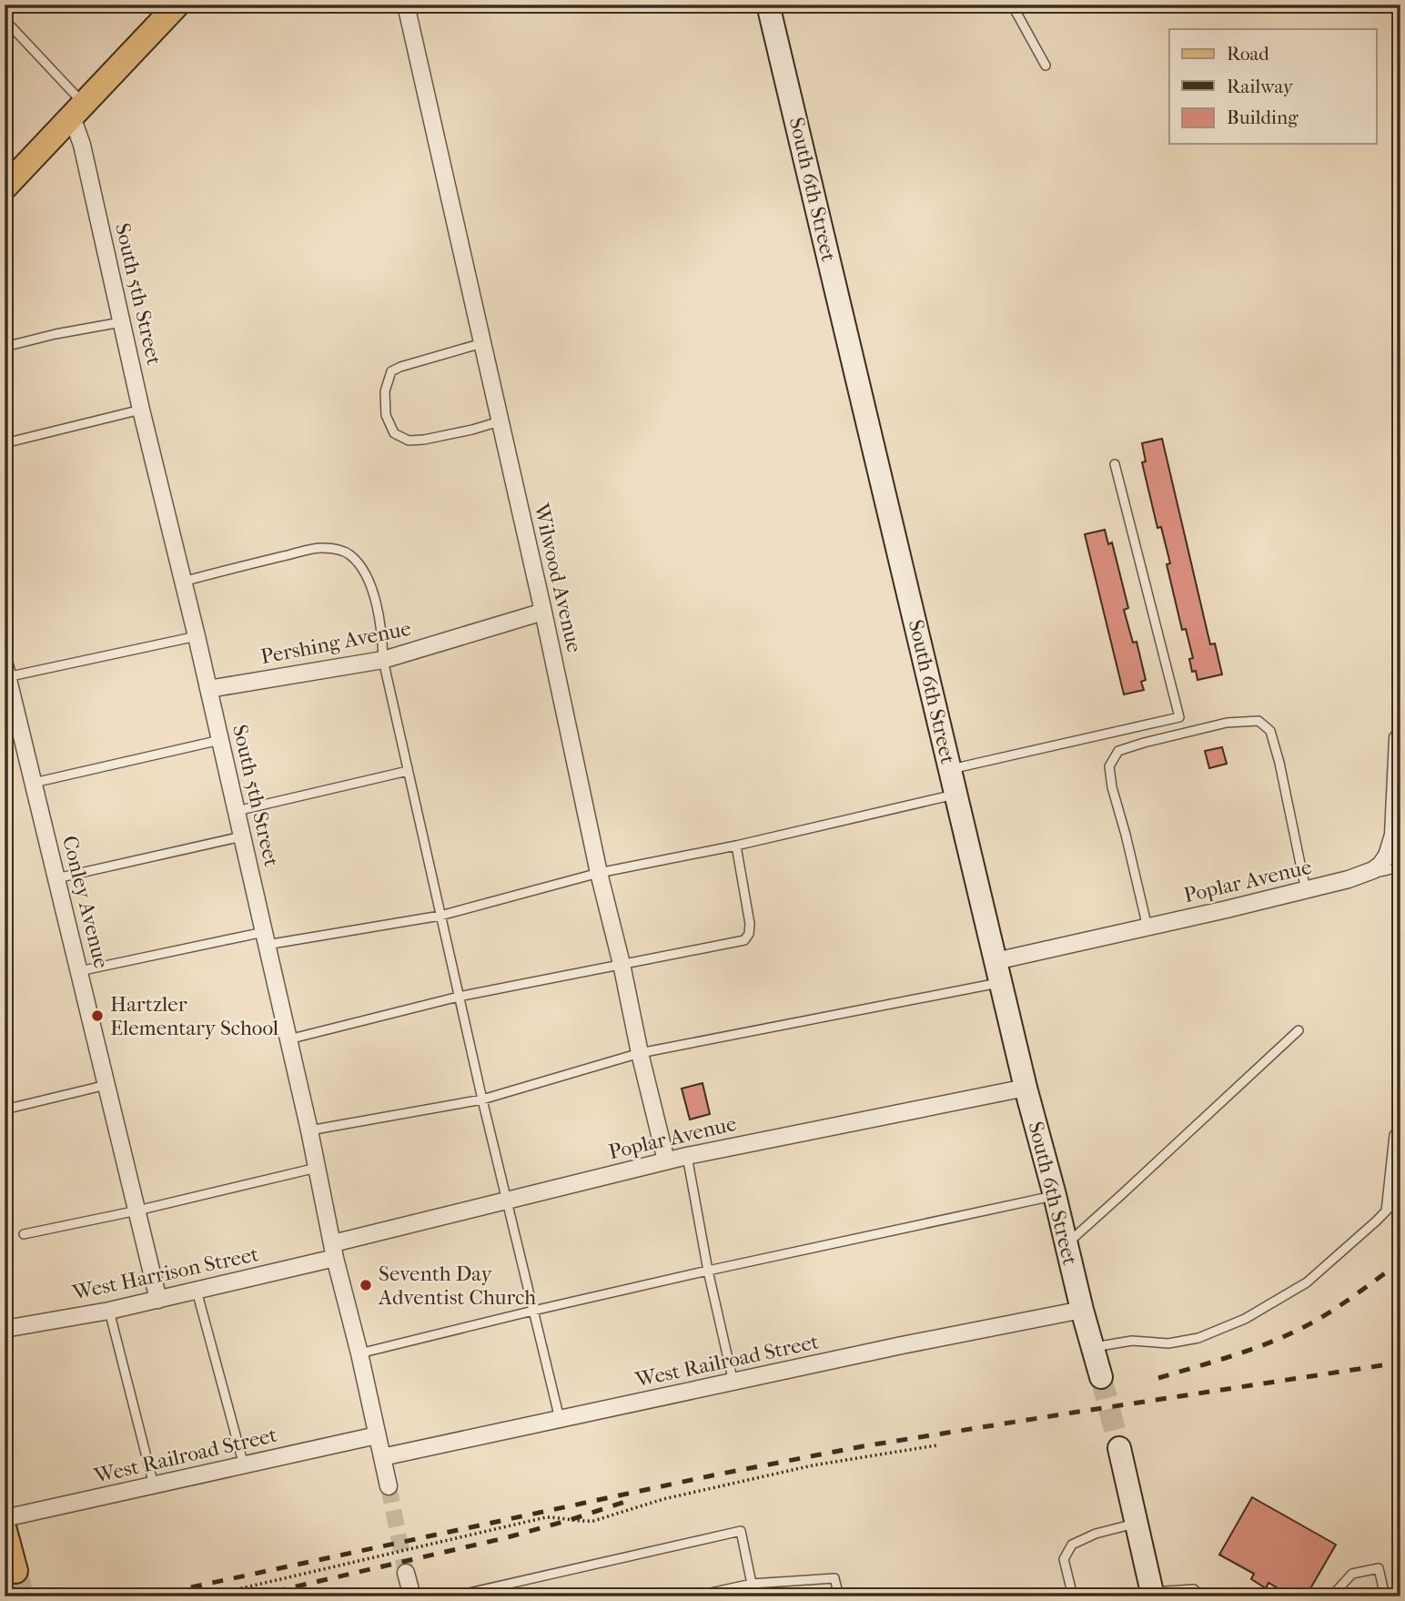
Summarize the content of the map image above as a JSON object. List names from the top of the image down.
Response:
{
  "streets": {
    "street": [
      "South 6th Street",
      "South 5th Street",
      "Wilwood Avenue",
      "Pershing Avenue",
      "Poplar Avenue",
      "Conley Avenue",
      "West Harrison Street",
      "West Railroad Street"
    ]
  },
  "crossings": [
    ["South 6th Street", "Poplar Avenue"],
    ["South 6th Street", "West Railroad Street"],
    ["South 5th Street", "Pershing Avenue"],
    ["South 5th Street", "Poplar Avenue"],
    ["South 5th Street", "West Harrison Street"],
    ["South 5th Street", "West Railroad Street"],
    ["Wilwood Avenue", "Pershing Avenue"],
    ["Wilwood Avenue", "Poplar Avenue"],
    ["Poplar Avenue", "West Harrison Street"],
    ["Conley Avenue", "West Harrison Street"]
  ],
  "places": ["Hartzler Elementary School", "Seventh Day Adventist Church"],
  "legend": ["Road", "Railway", "Building"]
}
